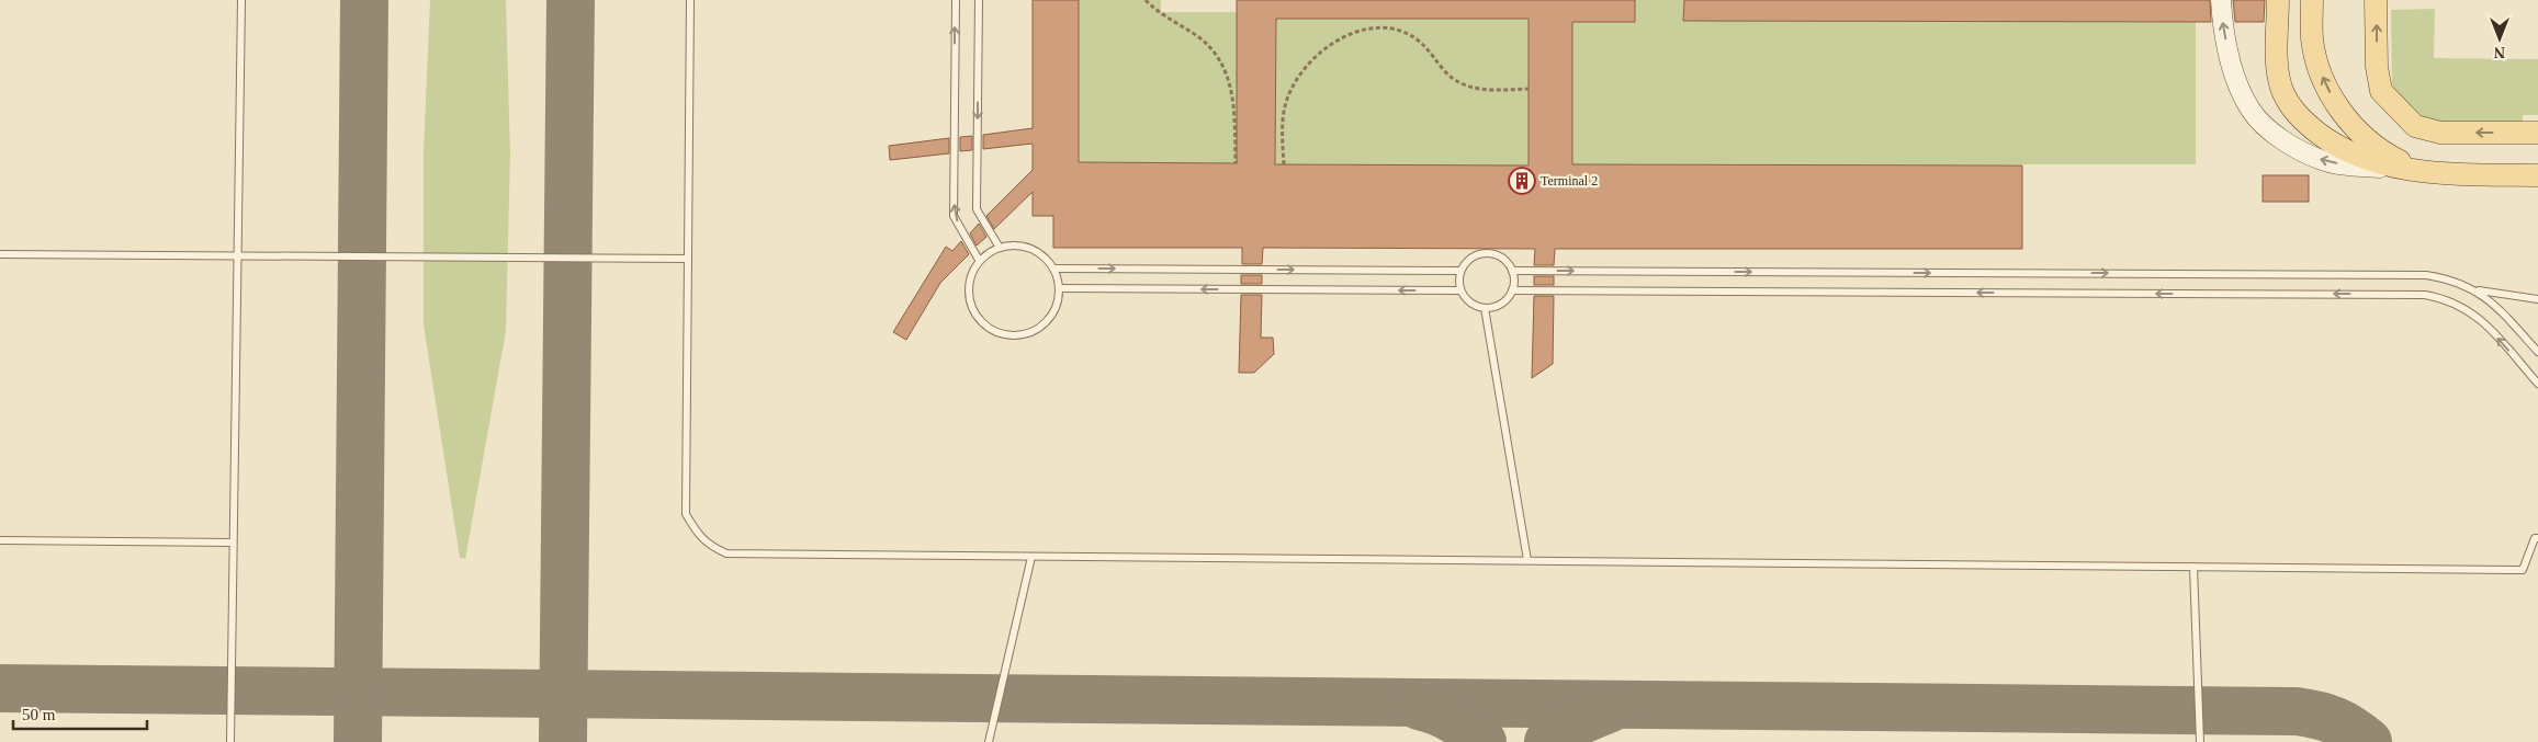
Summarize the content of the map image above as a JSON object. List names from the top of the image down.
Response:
{
  "places": {
    "building": ["Terminal 2"]
  },
  "scale_bar": "50 m",
  "north": "bottom"
}
